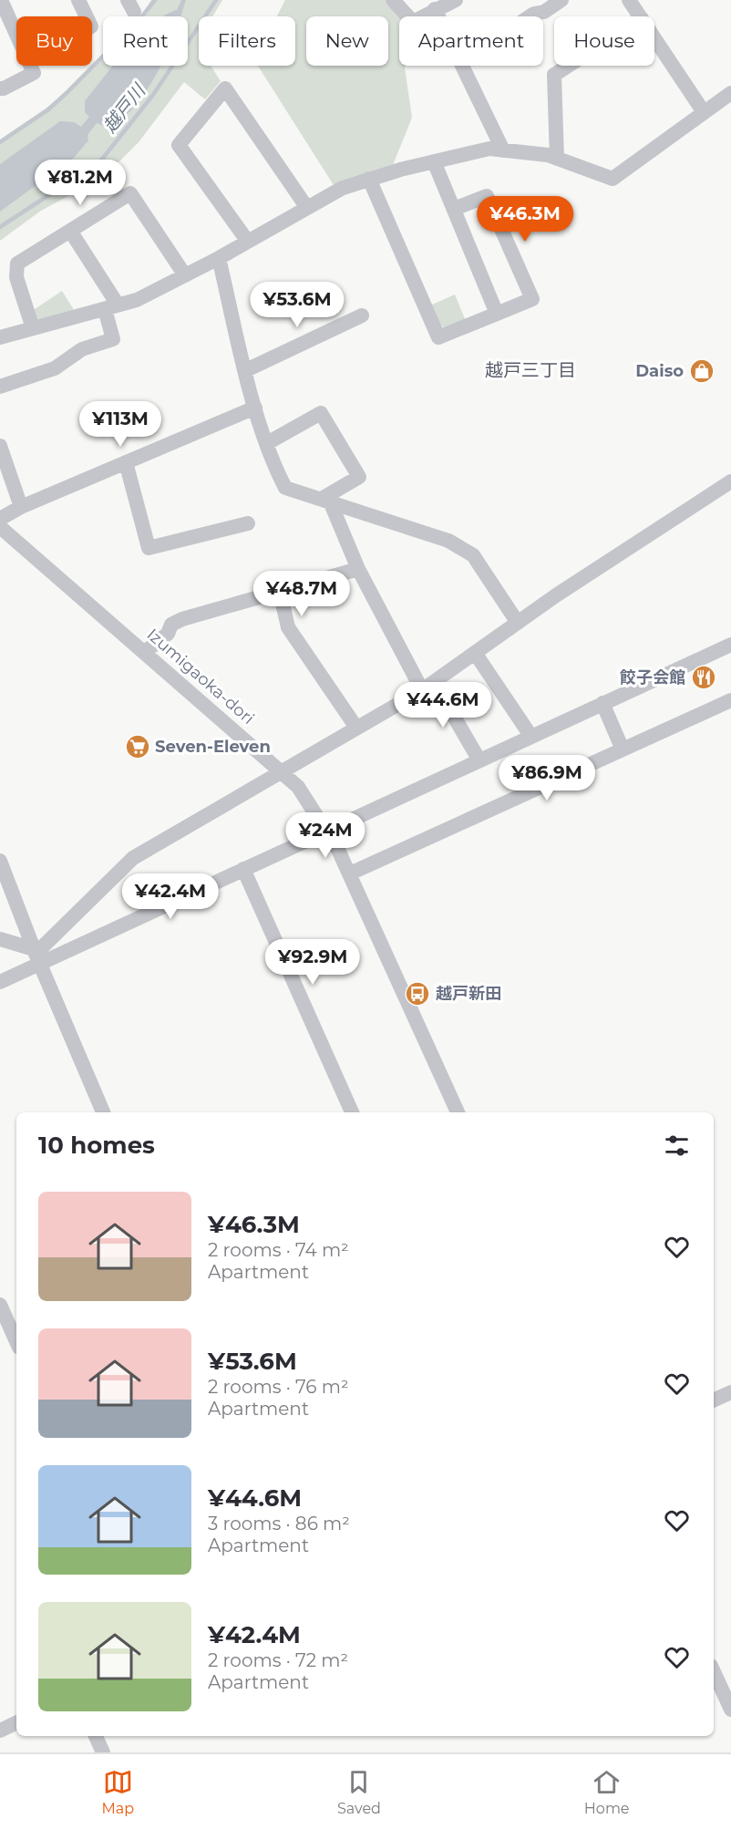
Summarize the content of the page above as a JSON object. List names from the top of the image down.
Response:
{
  "streets": {
    "street": ["Izumigaoka-dori"]
  },
  "districts": ["越戸三丁目"],
  "water": ["越戸川"],
  "places": {
    "shop": ["Daiso"],
    "restaurant": ["餃子会館"],
    "supermarket": ["Seven-Eleven"],
    "bus stop": ["越戸新田"]
  },
  "page": {
    "chip": [
      "Buy",
      "Rent",
      "Filters",
      "New",
      "Apartment",
      "House"
    ],
    "price": [
      "¥81.2M",
      "¥46.3M",
      "¥53.6M",
      "¥113M",
      "¥48.7M",
      "¥44.6M",
      "¥86.9M",
      "¥24M",
      "¥42.4M",
      "¥92.9M"
    ],
    "heading": "10 homes",
    "list": [
      {
        "name": "¥46.3M",
        "note": "2 rooms · 74 m² · Apartment"
      },
      {
        "name": "¥53.6M",
        "note": "2 rooms · 76 m² · Apartment"
      },
      {
        "name": "¥44.6M",
        "note": "3 rooms · 86 m² · Apartment"
      },
      {
        "name": "¥42.4M",
        "note": "2 rooms · 72 m² · Apartment"
      }
    ],
    "tabs": ["Map", "Saved", "Home"]
  }
}
